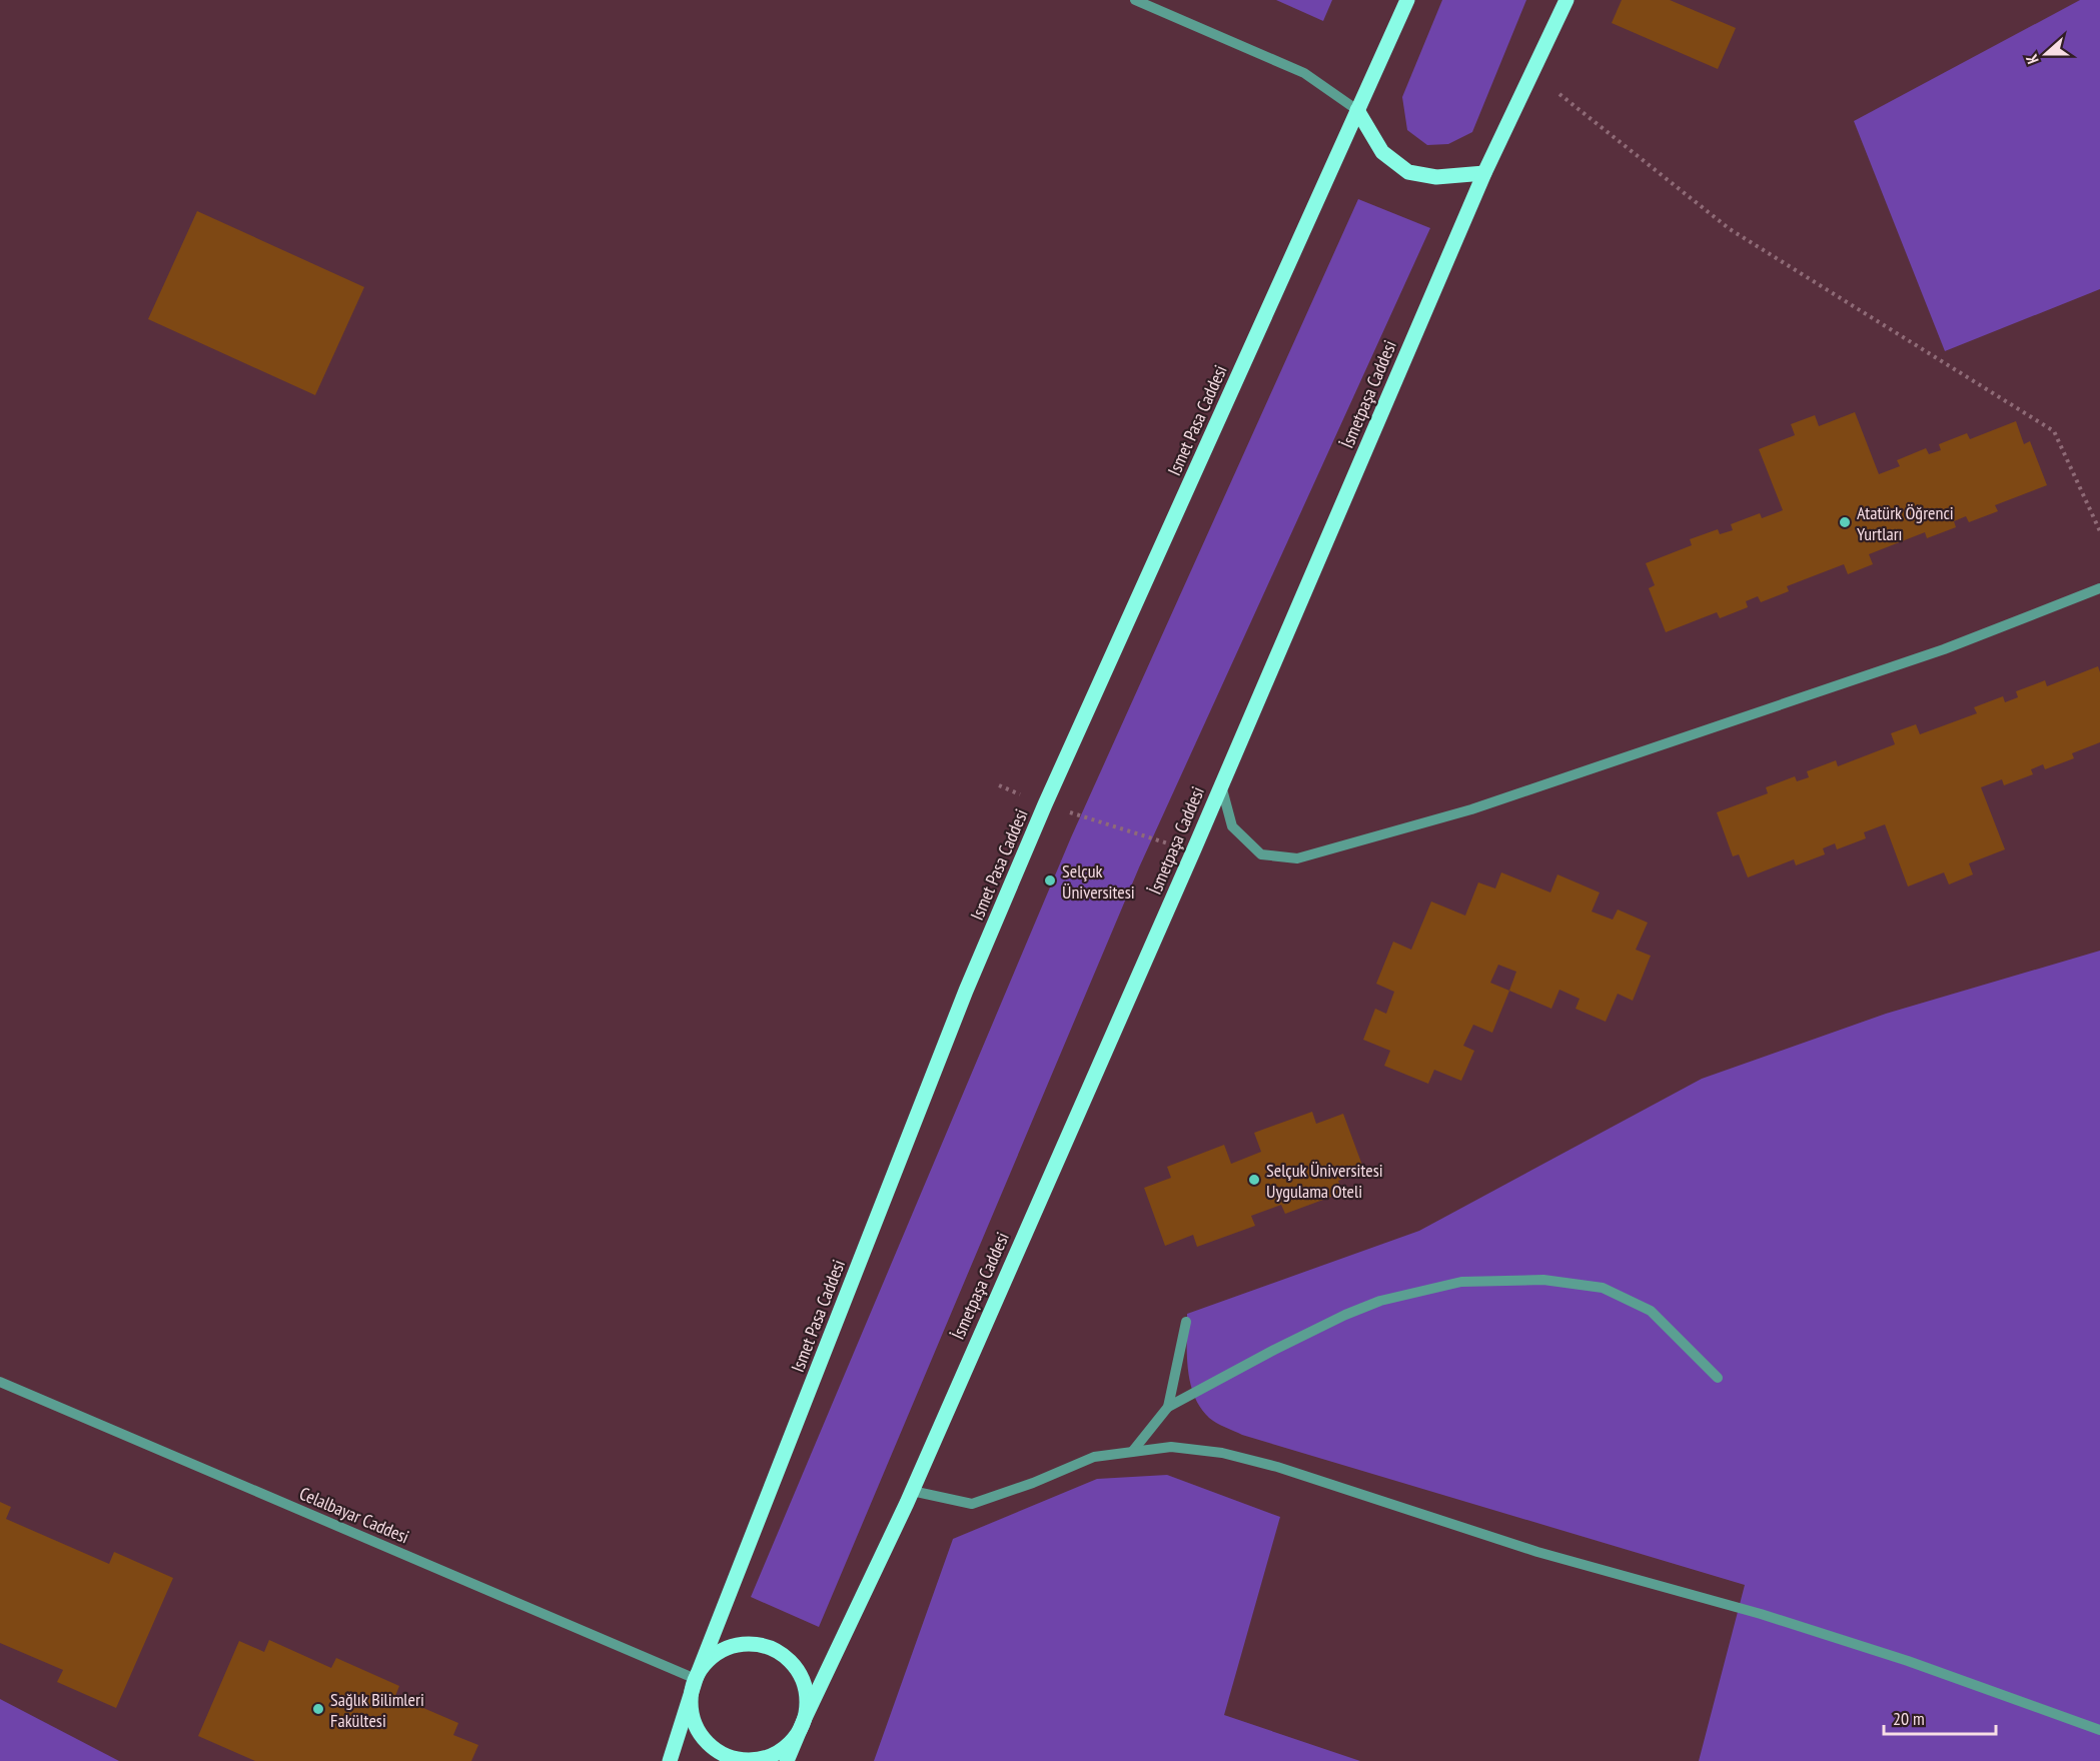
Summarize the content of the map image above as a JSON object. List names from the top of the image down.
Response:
{
  "streets": {
    "main road": ["İsmetpaşa Caddesi", "Ismet Pasa Caddesi"],
    "street": ["Celalbayar Caddesi"]
  },
  "crossings": [
    ["İsmetpaşa Caddesi", "Ismet Pasa Caddesi"],
    ["İsmetpaşa Caddesi", "Celalbayar Caddesi"],
    ["Ismet Pasa Caddesi", "Celalbayar Caddesi"]
  ],
  "places": [
    "Atatürk Öğrenci Yurtları",
    "Selçuk Üniversitesi",
    "Selçuk Üniversitesi Uygulama Oteli",
    "Sağlık Bilimleri Fakültesi"
  ],
  "scale_bar": "20 m",
  "north": "left"
}
